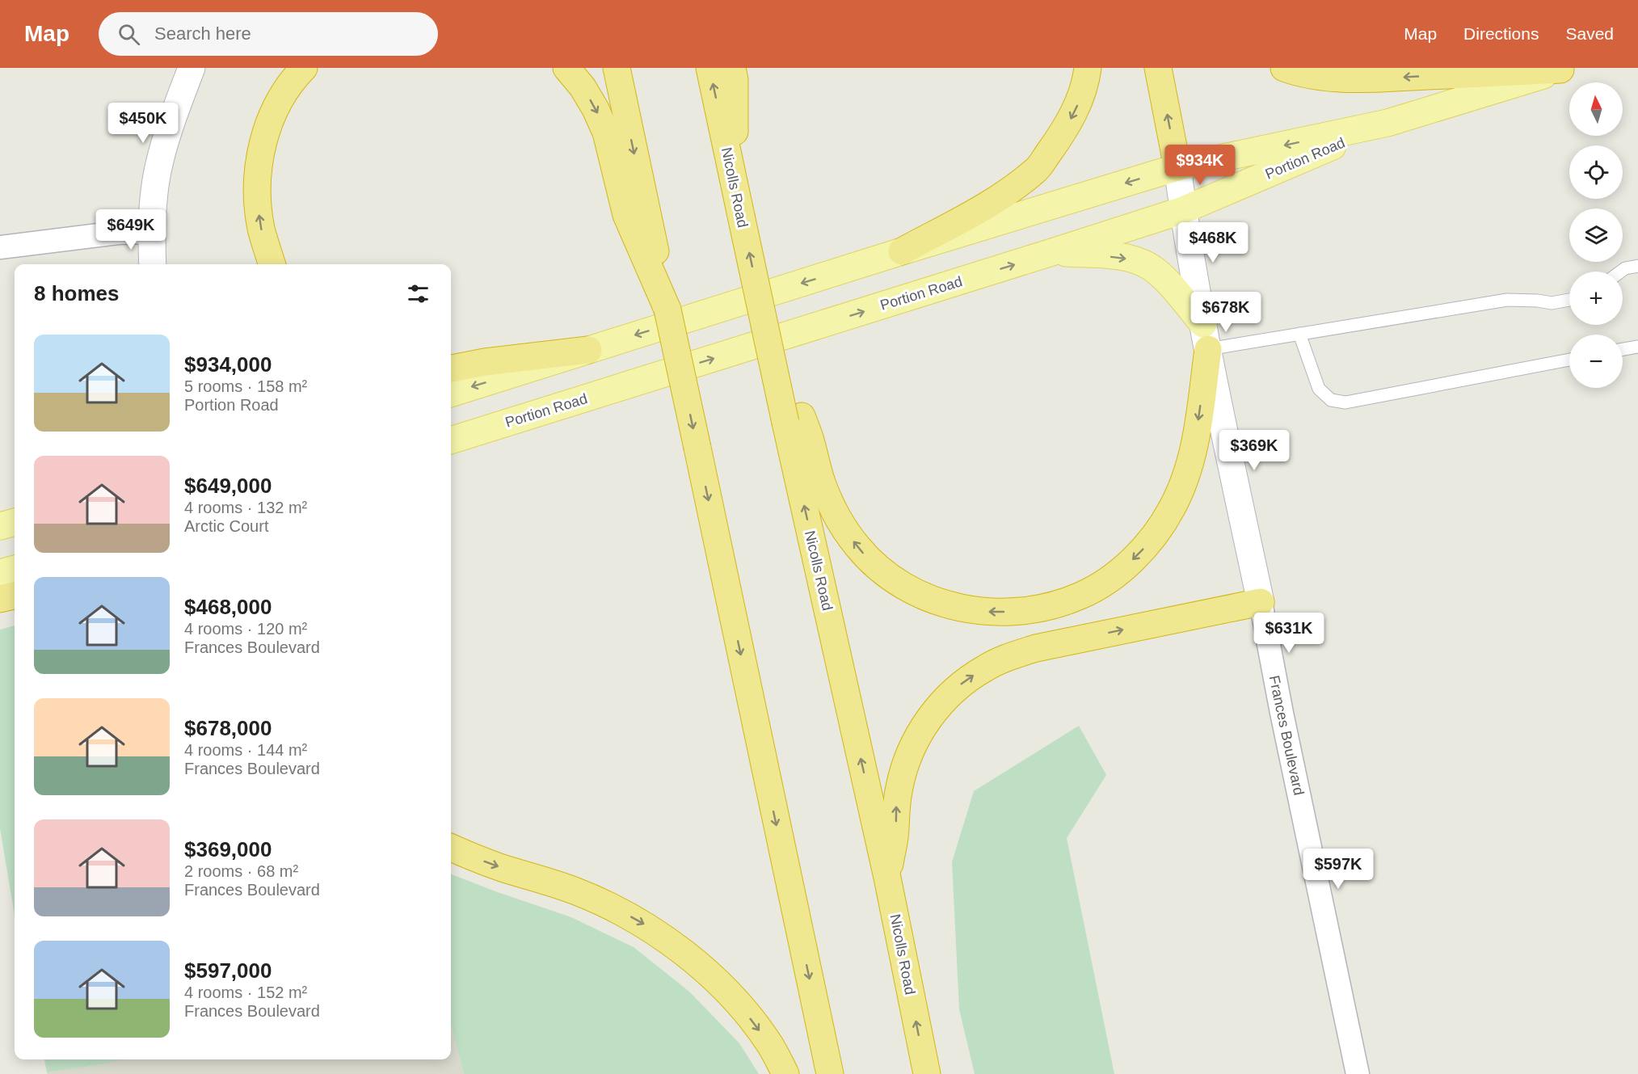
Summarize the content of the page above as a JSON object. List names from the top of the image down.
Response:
{
  "streets": {
    "highway": ["Nicolls Road"],
    "main road": ["Portion Road"],
    "street": ["Frances Boulevard"]
  },
  "crossings": [
    ["Portion Road", "Frances Boulevard"]
  ],
  "north": "top",
  "page": {
    "header": "Map",
    "search": "Search here",
    "nav": ["Map", "Directions", "Saved"],
    "map_buttons": ["+", "−"],
    "price": [
      "$450K",
      "$934K",
      "$649K",
      "$468K",
      "$678K",
      "$369K",
      "$631K",
      "$597K"
    ],
    "heading": "8 homes",
    "list": [
      {
        "name": "$934,000",
        "note": "5 rooms · 158 m² · Portion Road"
      },
      {
        "name": "$649,000",
        "note": "4 rooms · 132 m² · Arctic Court"
      },
      {
        "name": "$468,000",
        "note": "4 rooms · 120 m² · Frances Boulevard"
      },
      {
        "name": "$678,000",
        "note": "4 rooms · 144 m² · Frances Boulevard"
      },
      {
        "name": "$369,000",
        "note": "2 rooms · 68 m² · Frances Boulevard"
      },
      {
        "name": "$597,000",
        "note": "4 rooms · 152 m² · Frances Boulevard"
      }
    ]
  }
}
